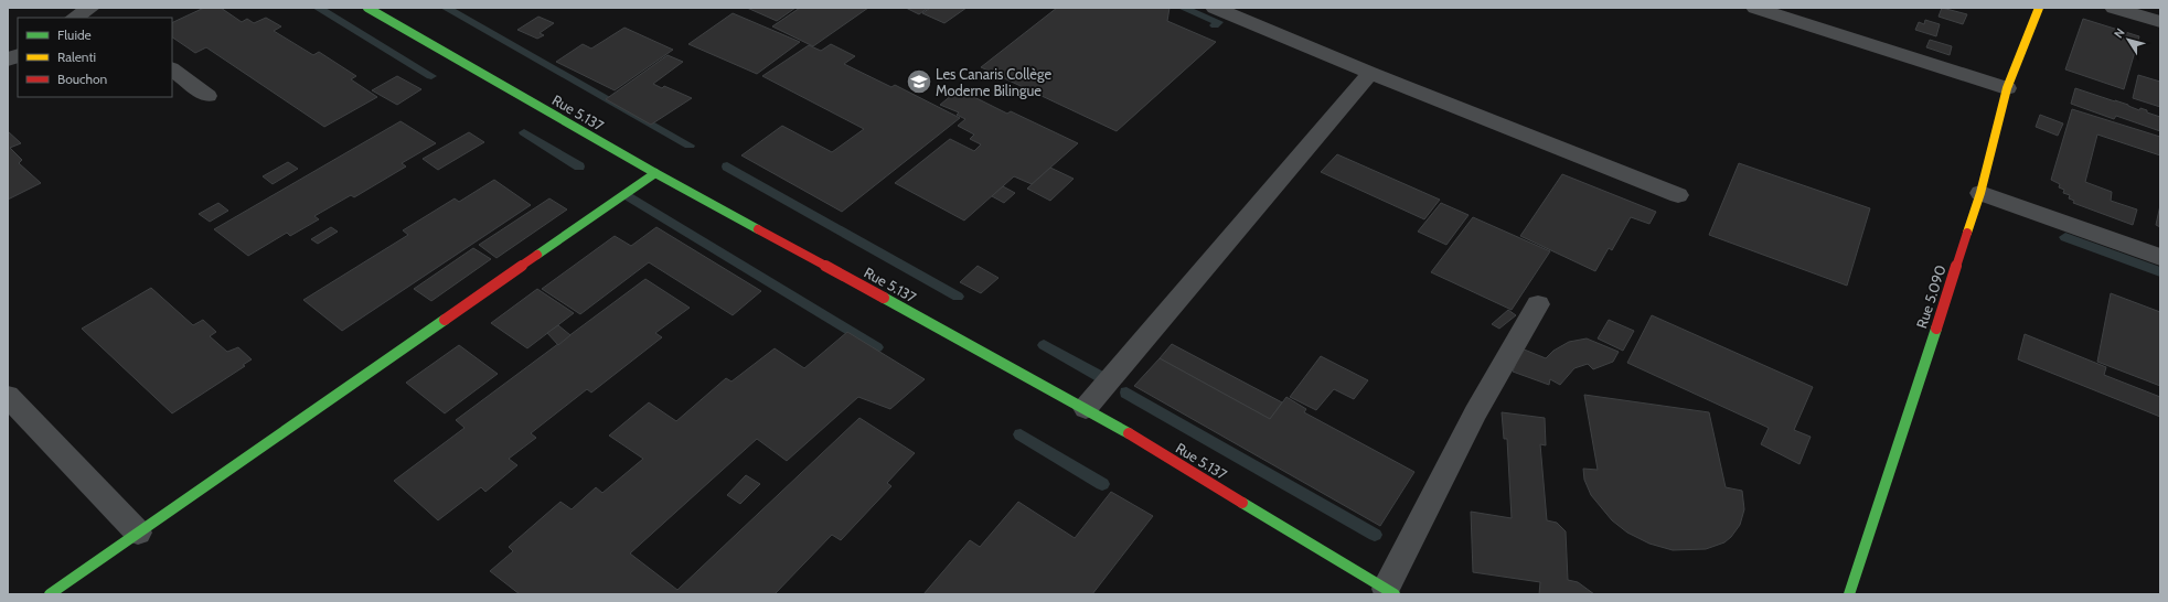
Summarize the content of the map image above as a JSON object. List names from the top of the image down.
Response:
{
  "streets": {
    "street": ["Rue 5.137", "Rue 5.090"]
  },
  "places": {
    "school or university": ["Les Canaris Collège Moderne Bilingue"]
  },
  "legend": ["Fluide", "Ralenti", "Bouchon"],
  "north": "top left"
}
